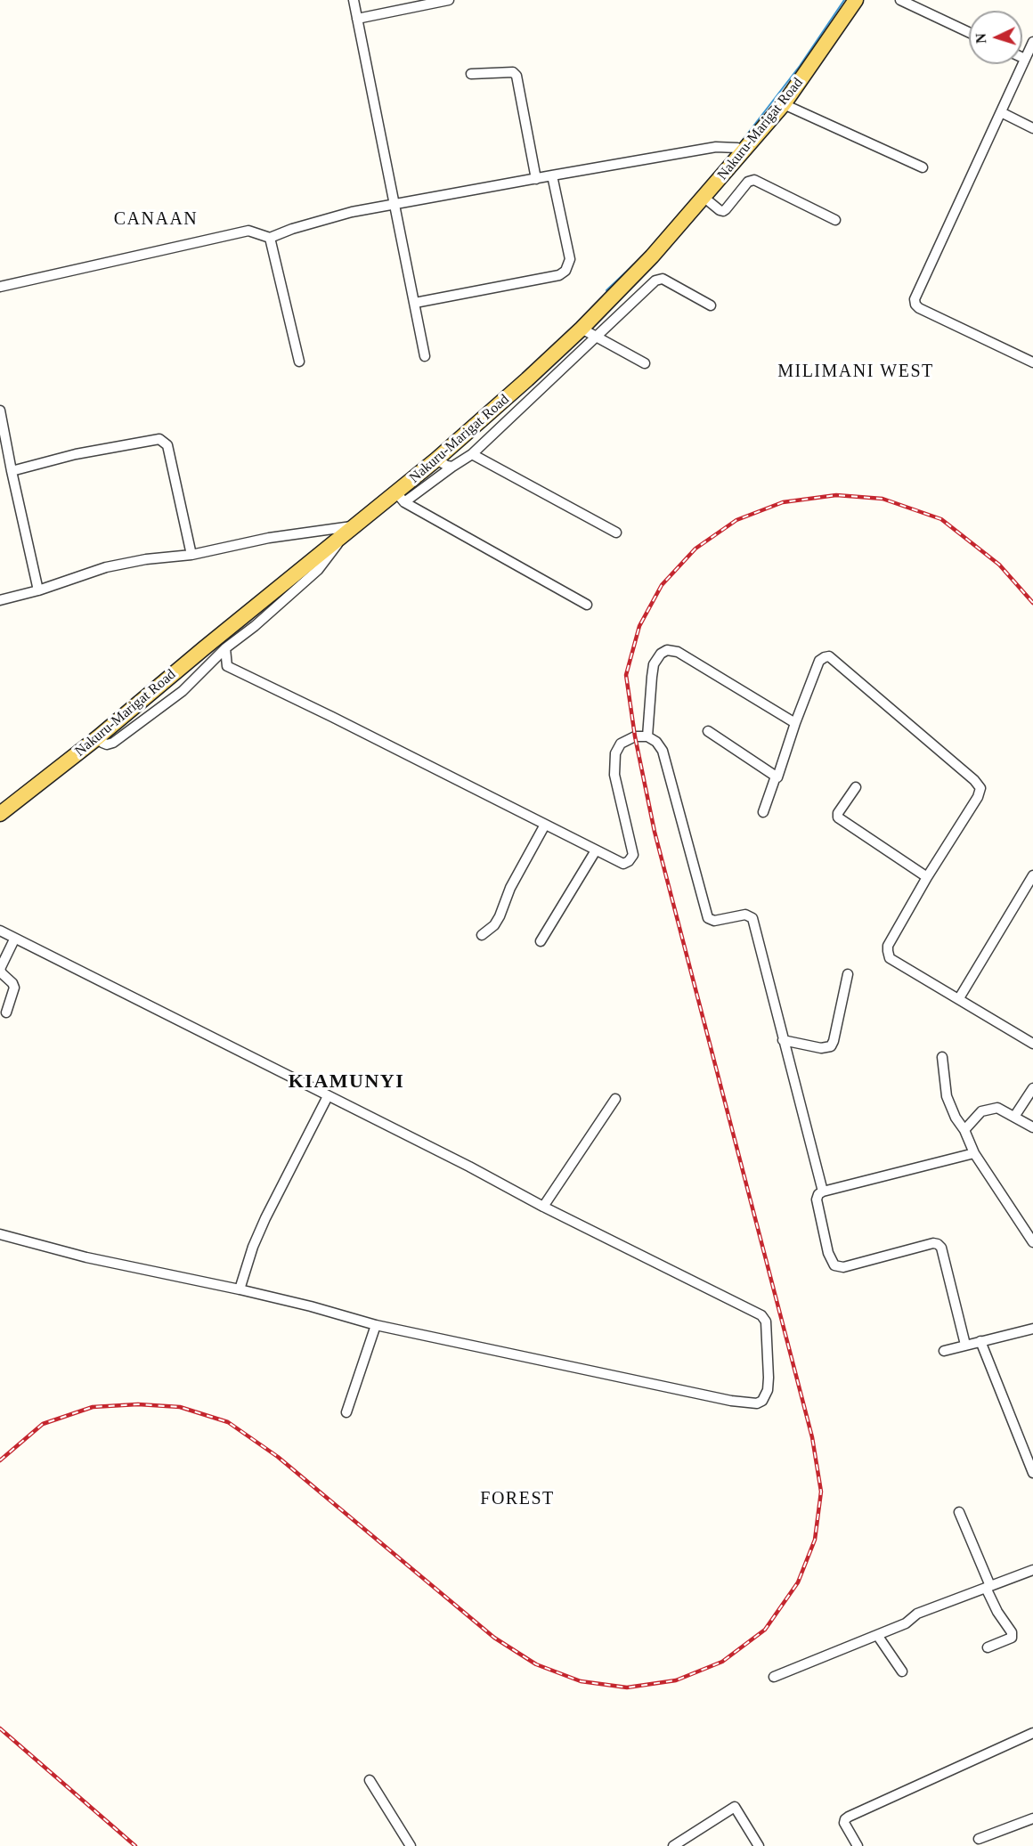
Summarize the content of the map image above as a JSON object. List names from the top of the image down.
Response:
{
  "streets": {
    "main road": ["Nakuru-Marigat Road"]
  },
  "districts": [
    "CANAAN",
    "MILIMANI WEST",
    "KIAMUNYI",
    "FOREST"
  ],
  "north": "left"
}
